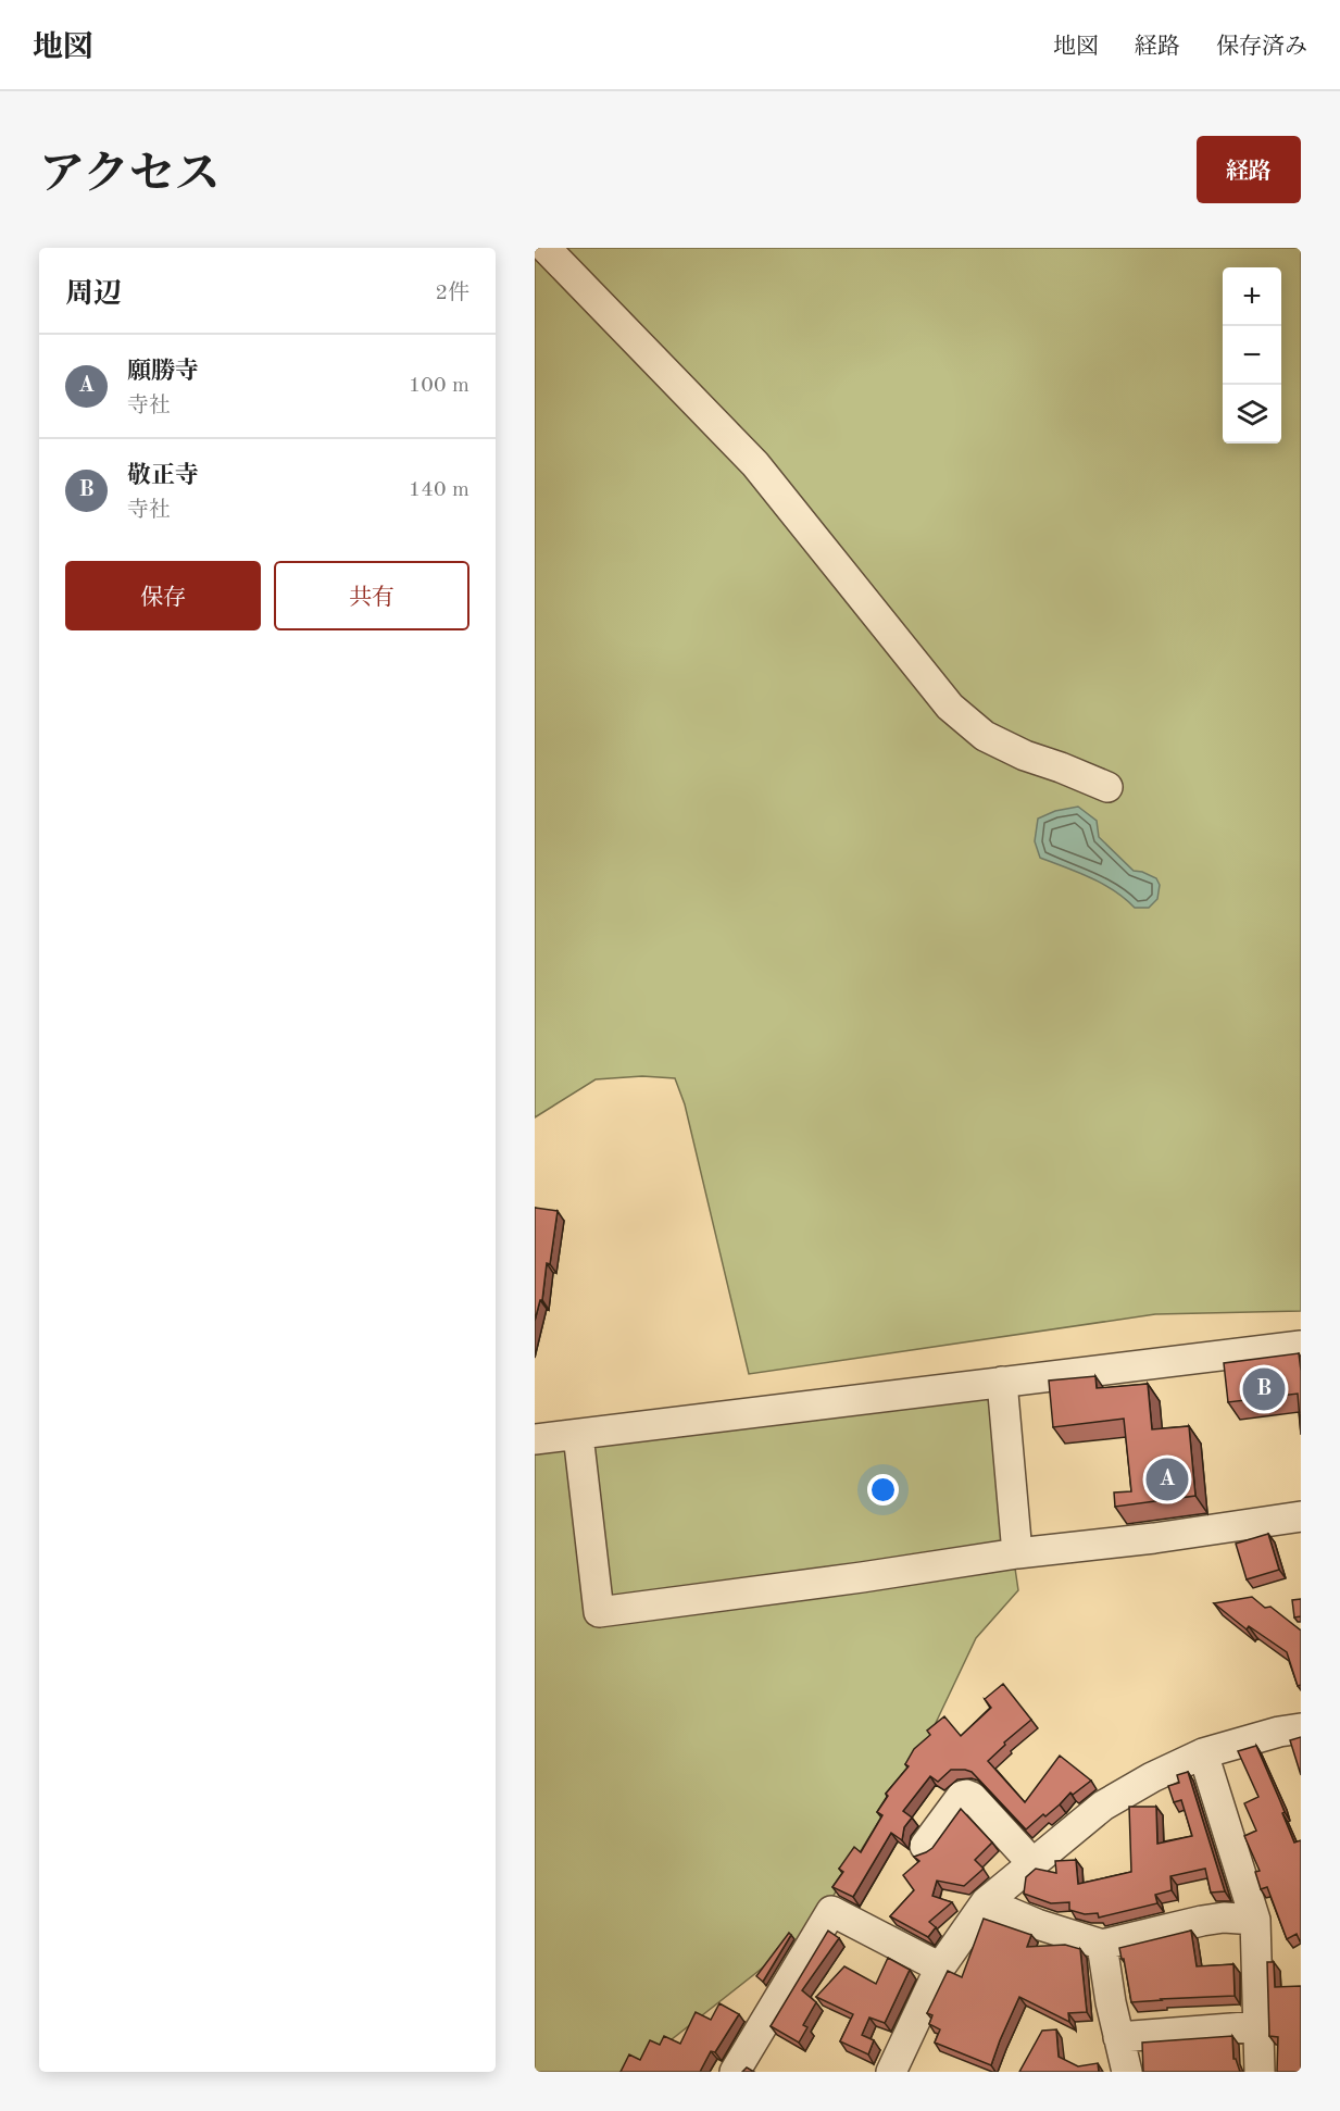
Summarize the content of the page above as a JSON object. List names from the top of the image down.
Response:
{
  "page": {
    "header": "地図",
    "nav": ["地図", "経路", "保存済み"],
    "title": "アクセス",
    "buttons": [
      "経路",
      ["保存", "共有"]
    ],
    "heading": ["周辺", "2件"],
    "map_buttons": ["+", "−"],
    "list": [
      {
        "mark": "A",
        "name": "願勝寺",
        "note": "寺社",
        "value": "100 m"
      },
      {
        "mark": "B",
        "name": "敬正寺",
        "note": "寺社",
        "value": "140 m"
      }
    ],
    "pins": ["B", "A"]
  }
}
